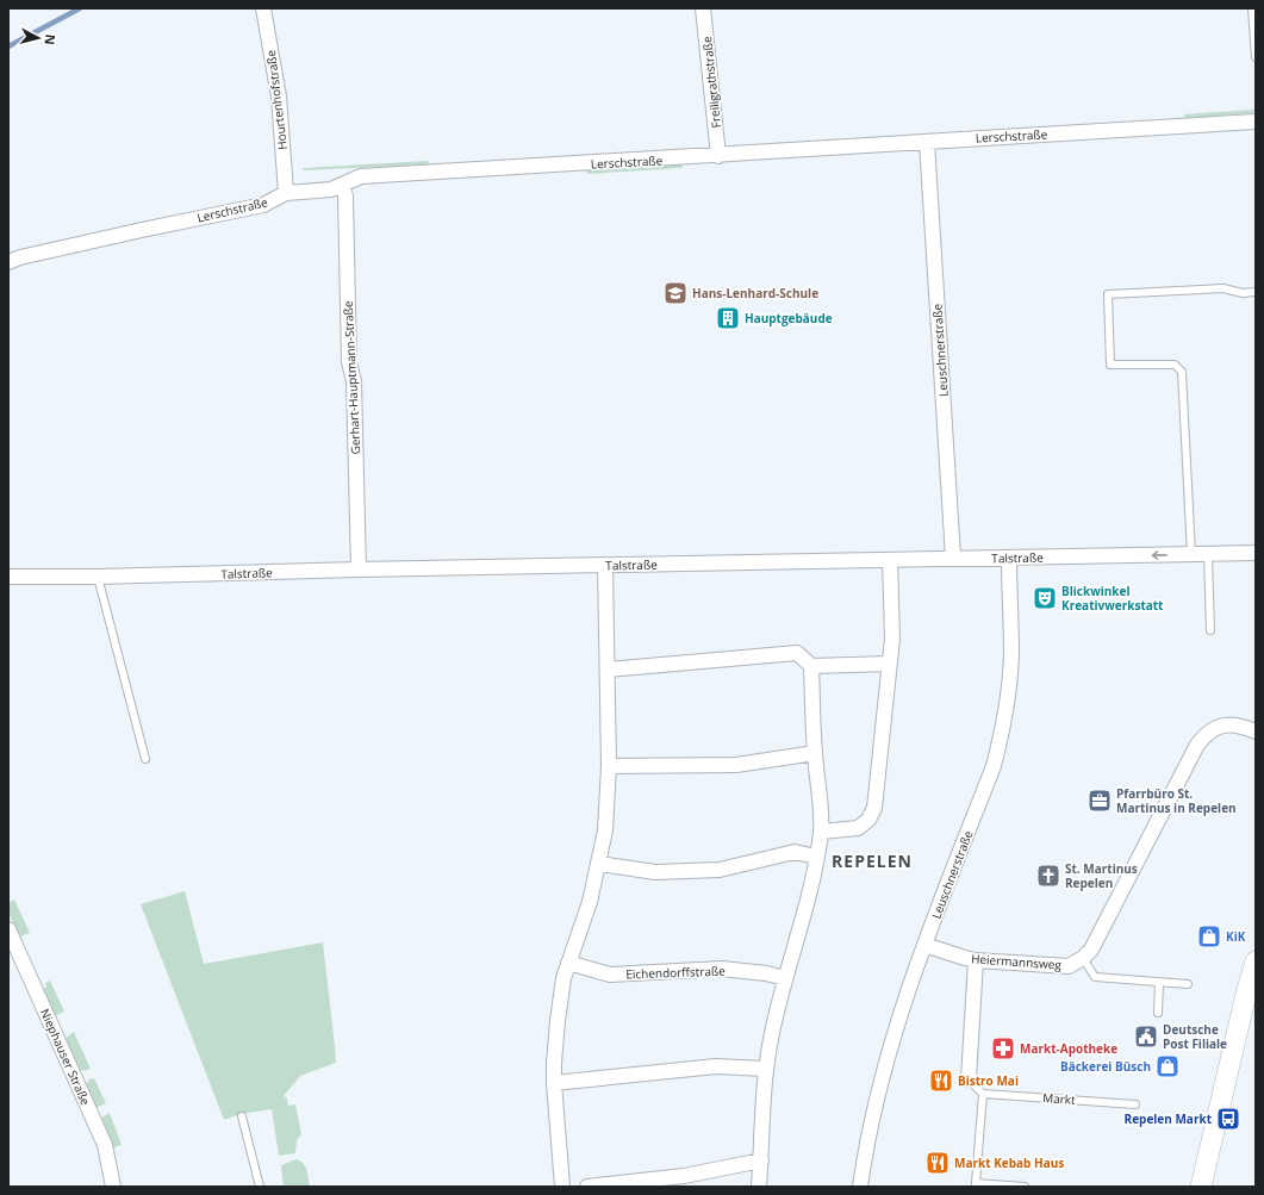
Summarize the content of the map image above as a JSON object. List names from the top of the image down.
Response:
{
  "streets": {
    "street": [
      "Freiligrathstraße",
      "Hourtenhofstraße",
      "Lerschstraße",
      "Leuschnerstraße",
      "Gerhart-Hauptmann-Straße",
      "Talstraße",
      "Heiermannsweg",
      "Eichendorffstraße",
      "Niephauser Straße"
    ],
    "lane": ["Markt"]
  },
  "crossings": [
    ["Freiligrathstraße", "Lerschstraße"],
    ["Hourtenhofstraße", "Lerschstraße"],
    ["Lerschstraße", "Leuschnerstraße"],
    ["Lerschstraße", "Gerhart-Hauptmann-Straße"],
    ["Leuschnerstraße", "Talstraße"],
    ["Leuschnerstraße", "Heiermannsweg"],
    ["Gerhart-Hauptmann-Straße", "Talstraße"]
  ],
  "districts": ["REPELEN"],
  "places": {
    "school or university": ["Hans-Lenhard-Schule"],
    "building": ["Hauptgebäude"],
    "theatre": ["Blickwinkel Kreativwerkstatt"],
    "office": ["Pfarrbüro St. Martinus in Repelen"],
    "church": ["St. Martinus Repelen"],
    "shop": ["KiK", "Bäckerei Büsch"],
    "public building": ["Deutsche Post Filiale"],
    "pharmacy": ["Markt-Apotheke"],
    "restaurant": ["Bistro Mai", "Markt Kebab Haus"],
    "bus stop": ["Repelen Markt"]
  },
  "north": "right"
}
